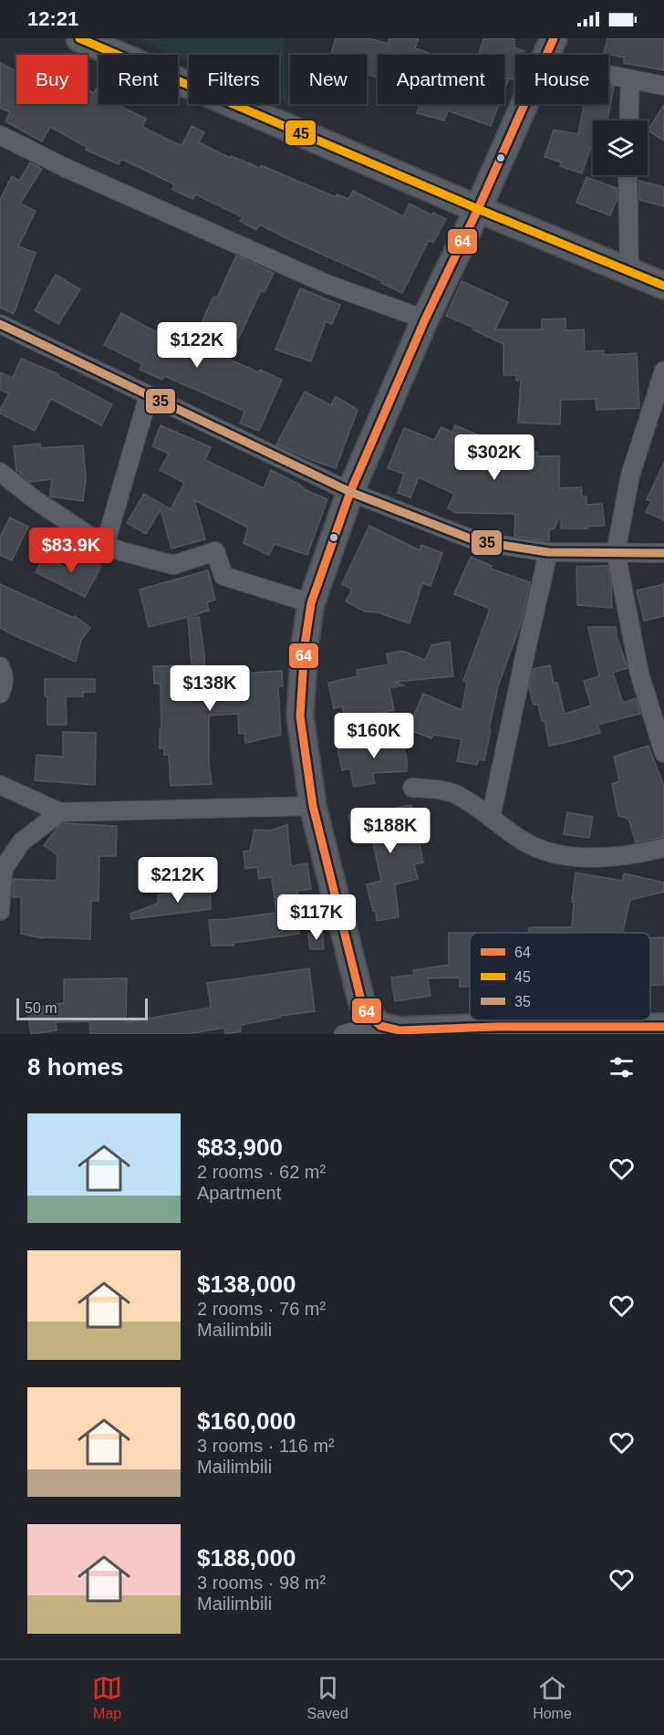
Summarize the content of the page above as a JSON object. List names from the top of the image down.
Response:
{
  "lines": ["transit line 64", "transit line 45", "transit line 35"],
  "legend": ["64", "45", "35"],
  "scale_bar": "50 m",
  "page": {
    "status": "12:21",
    "chip": [
      "Buy",
      "Rent",
      "Filters",
      "New",
      "Apartment",
      "House"
    ],
    "price": [
      "$122K",
      "$302K",
      "$83.9K",
      "$138K",
      "$160K",
      "$188K",
      "$212K",
      "$117K"
    ],
    "scale": "50 m",
    "heading": "8 homes",
    "list": [
      {
        "name": "$83,900",
        "note": "2 rooms · 62 m² · Apartment"
      },
      {
        "name": "$138,000",
        "note": "2 rooms · 76 m² · Mailimbili"
      },
      {
        "name": "$160,000",
        "note": "3 rooms · 116 m² · Mailimbili"
      },
      {
        "name": "$188,000",
        "note": "3 rooms · 98 m² · Mailimbili"
      }
    ],
    "tabs": ["Map", "Saved", "Home"]
  }
}
